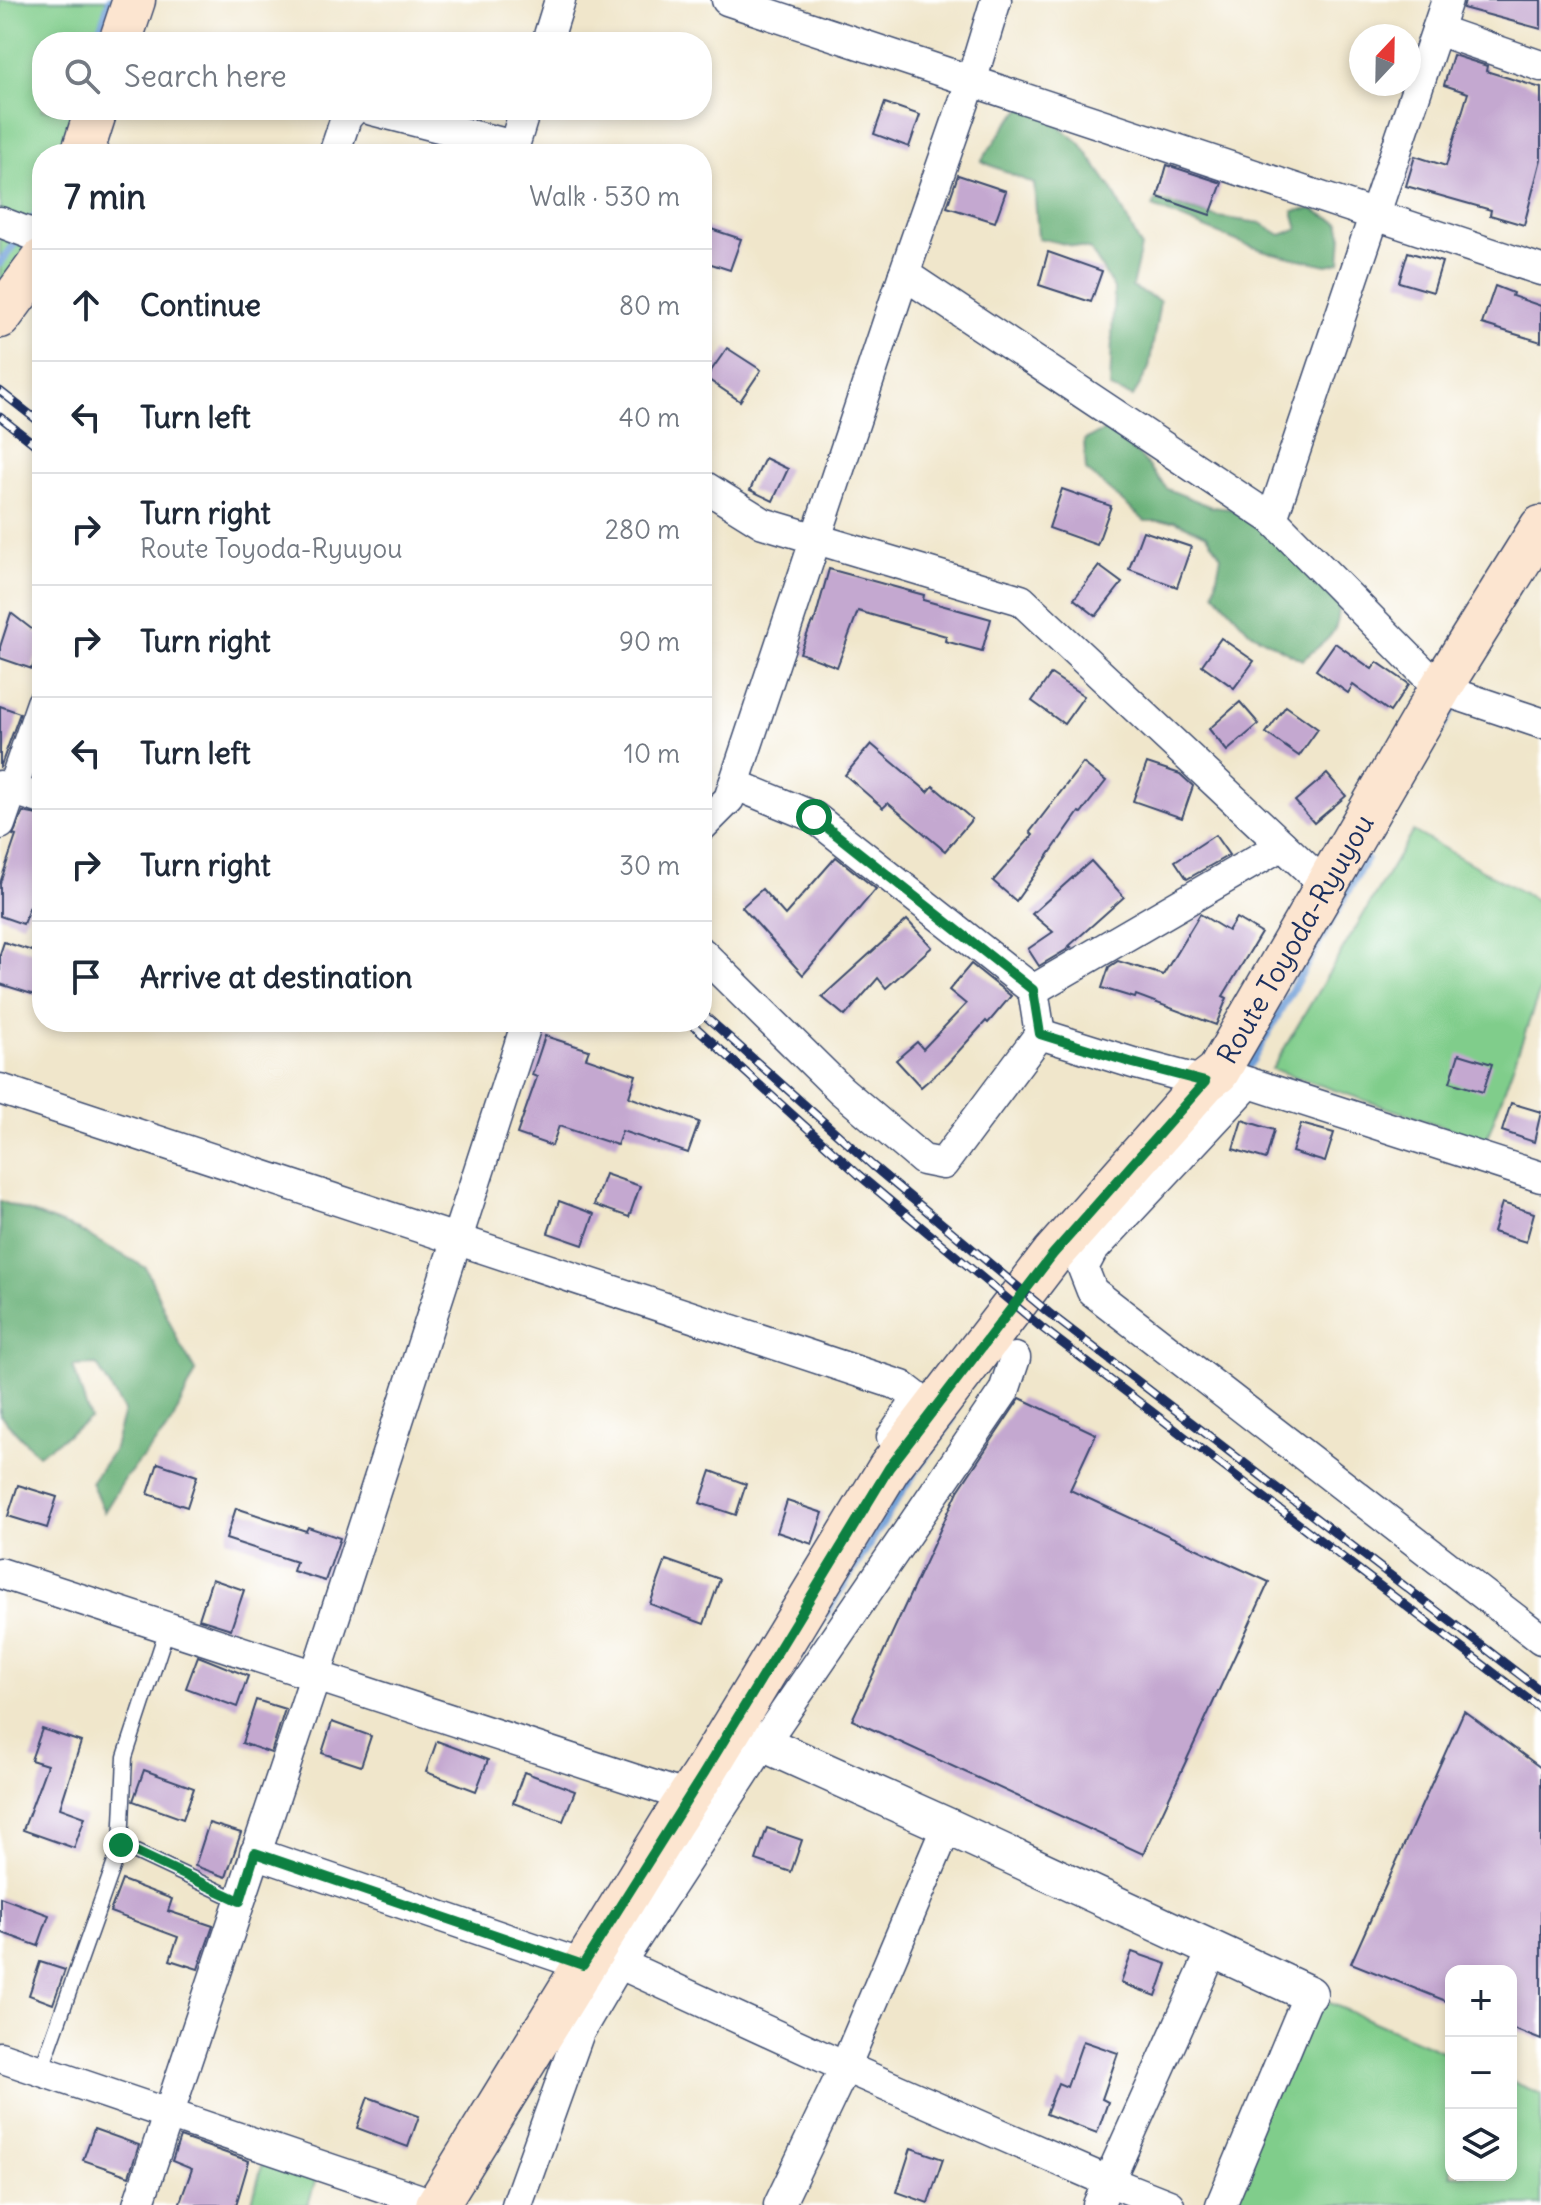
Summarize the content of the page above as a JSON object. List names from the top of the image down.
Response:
{
  "streets": {
    "main road": ["Route Toyoda-Ryuyou"]
  },
  "north": "top",
  "page": {
    "search": "Search here",
    "heading": ["7 min", "Walk · 530 m"],
    "list": [
      ["Continue", "80 m"],
      ["Turn left", "40 m"],
      ["Turn right", "Route Toyoda-Ryuyou", "280 m"],
      ["Turn right", "90 m"],
      ["Turn left", "10 m"],
      ["Turn right", "30 m"],
      "Arrive at destination"
    ],
    "map_buttons": ["+", "−"]
  }
}
